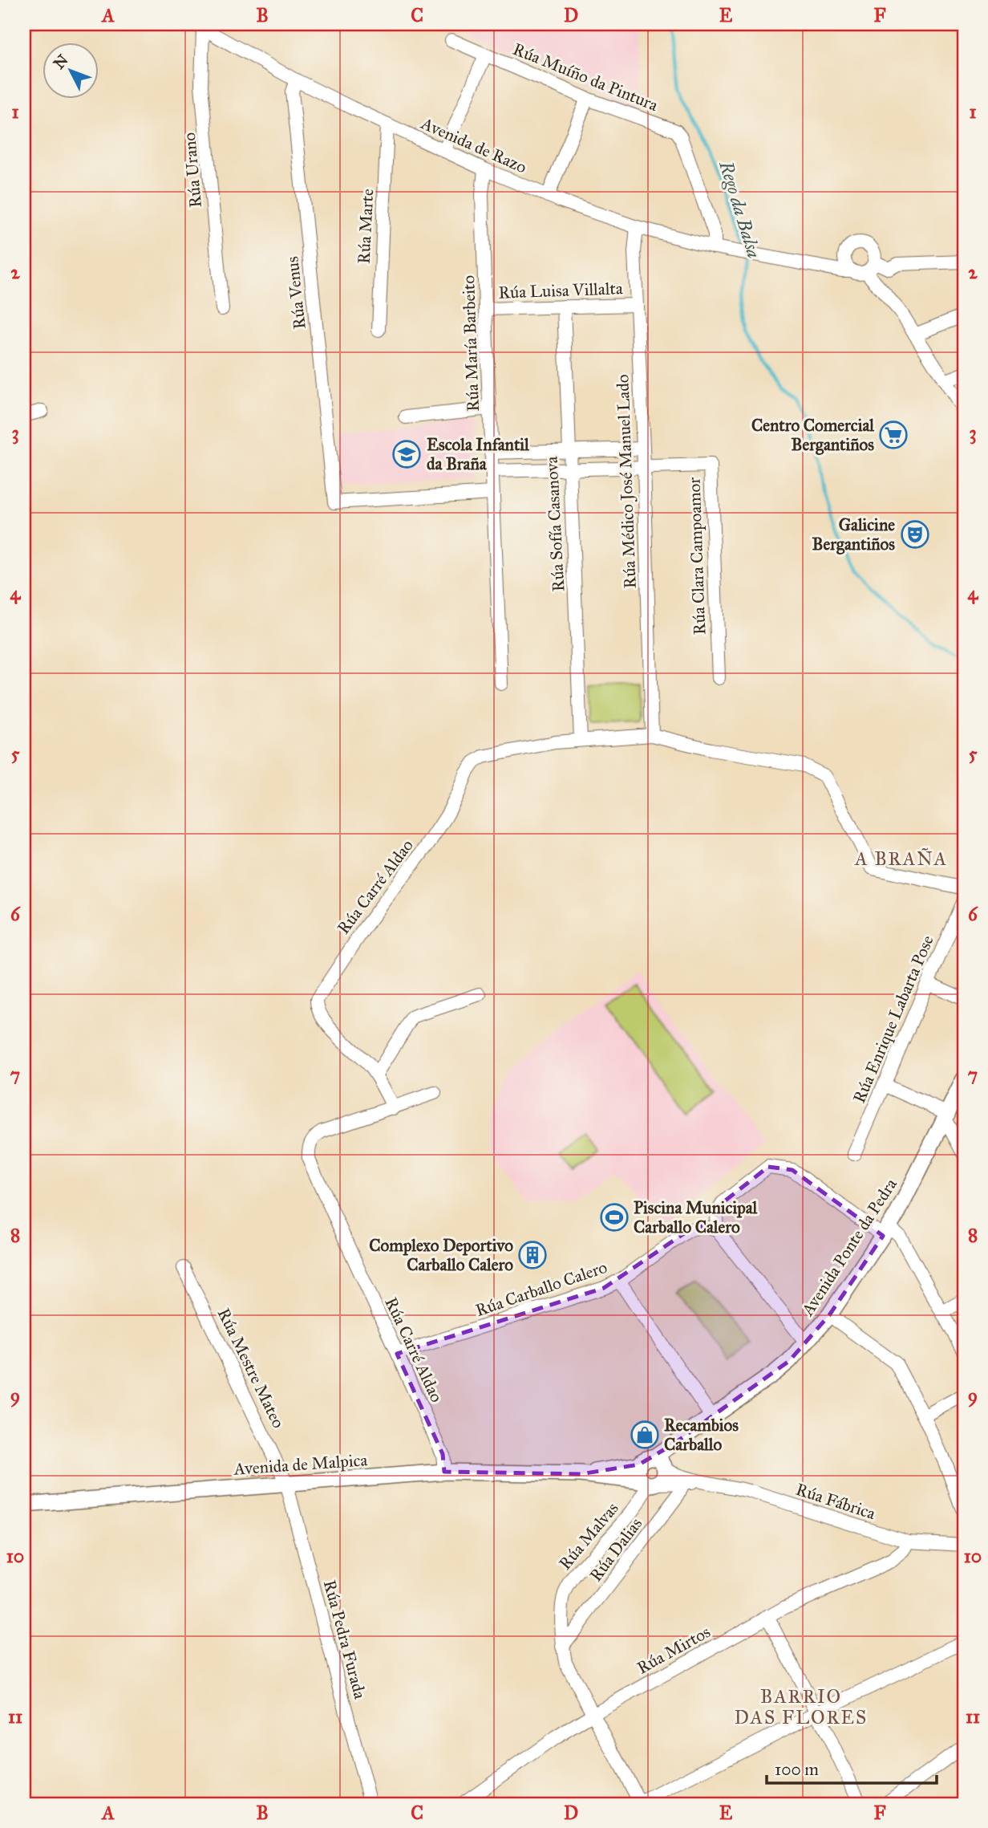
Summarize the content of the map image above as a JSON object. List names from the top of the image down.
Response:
{
  "streets": {
    "main road": ["Avenida Ponte da Pedra", "Avenida de Malpica"],
    "street": [
      "Rúa Muíño da Pintura",
      "Avenida de Razo",
      "Rúa Urano",
      "Rúa Marte",
      "Rúa Luisa Villalta",
      "Rúa Venus",
      "Rúa María Barbeito",
      "Rúa Médico José Manuel Lado",
      "Rúa Sofía Casanova",
      "Rúa Clara Campoamor",
      "Rúa Carré Aldao",
      "Rúa Enrique Labarta Pose",
      "Rúa Carballo Calero",
      "Rúa Mestre Mateo",
      "Rúa Fábrica",
      "Rúa Malvas",
      "Rúa Dalias",
      "Rúa Pedra Furada",
      "Rúa Mirtos"
    ]
  },
  "crossings": [
    ["Rúa Muíño da Pintura", "Avenida de Razo"],
    ["Avenida de Razo", "Rúa Urano"],
    ["Avenida de Razo", "Rúa Marte"],
    ["Avenida de Razo", "Rúa Venus"],
    ["Avenida de Razo", "Rúa María Barbeito"],
    ["Avenida de Razo", "Rúa Médico José Manuel Lado"],
    ["Rúa Luisa Villalta", "Rúa María Barbeito"],
    ["Rúa Luisa Villalta", "Rúa Médico José Manuel Lado"],
    ["Rúa Luisa Villalta", "Rúa Sofía Casanova"],
    ["Rúa Venus", "Rúa María Barbeito"],
    ["Rúa Médico José Manuel Lado", "Rúa Clara Campoamor"],
    ["Rúa Sofía Casanova", "Rúa Carré Aldao"],
    ["Rúa Carré Aldao", "Rúa Carballo Calero"],
    ["Rúa Carré Aldao", "Avenida de Malpica"],
    ["Avenida Ponte da Pedra", "Avenida de Malpica"],
    ["Avenida Ponte da Pedra", "Rúa Fábrica"],
    ["Avenida Ponte da Pedra", "Rúa Malvas"],
    ["Rúa Mestre Mateo", "Avenida de Malpica"],
    ["Rúa Mestre Mateo", "Rúa Pedra Furada"],
    ["Avenida de Malpica", "Rúa Fábrica"],
    ["Avenida de Malpica", "Rúa Malvas"],
    ["Avenida de Malpica", "Rúa Pedra Furada"],
    ["Rúa Fábrica", "Rúa Malvas"],
    ["Rúa Fábrica", "Rúa Dalias"],
    ["Rúa Fábrica", "Rúa Mirtos"],
    ["Rúa Malvas", "Rúa Dalias"]
  ],
  "districts": ["A BRAÑA", "BARRIO DAS FLORES"],
  "water": ["Rego da Balsa"],
  "places": {
    "supermarket": ["Centro Comercial Bergantiños"],
    "school or university": ["Escola Infantil da Braña"],
    "theatre": ["Galicine Bergantiños"],
    "sports": ["Piscina Municipal Carballo Calero"],
    "building": ["Complexo Deportivo Carballo Calero"],
    "shop": ["Recambios Carballo"]
  },
  "scale_bar": "100 m",
  "north": "top left",
  "grid": {
    "columns": [
      "A",
      "B",
      "C",
      "D",
      "E",
      "F"
    ],
    "rows": [
      "1",
      "2",
      "3",
      "4",
      "5",
      "6",
      "7",
      "8",
      "9",
      "10",
      "11"
    ]
  }
}
